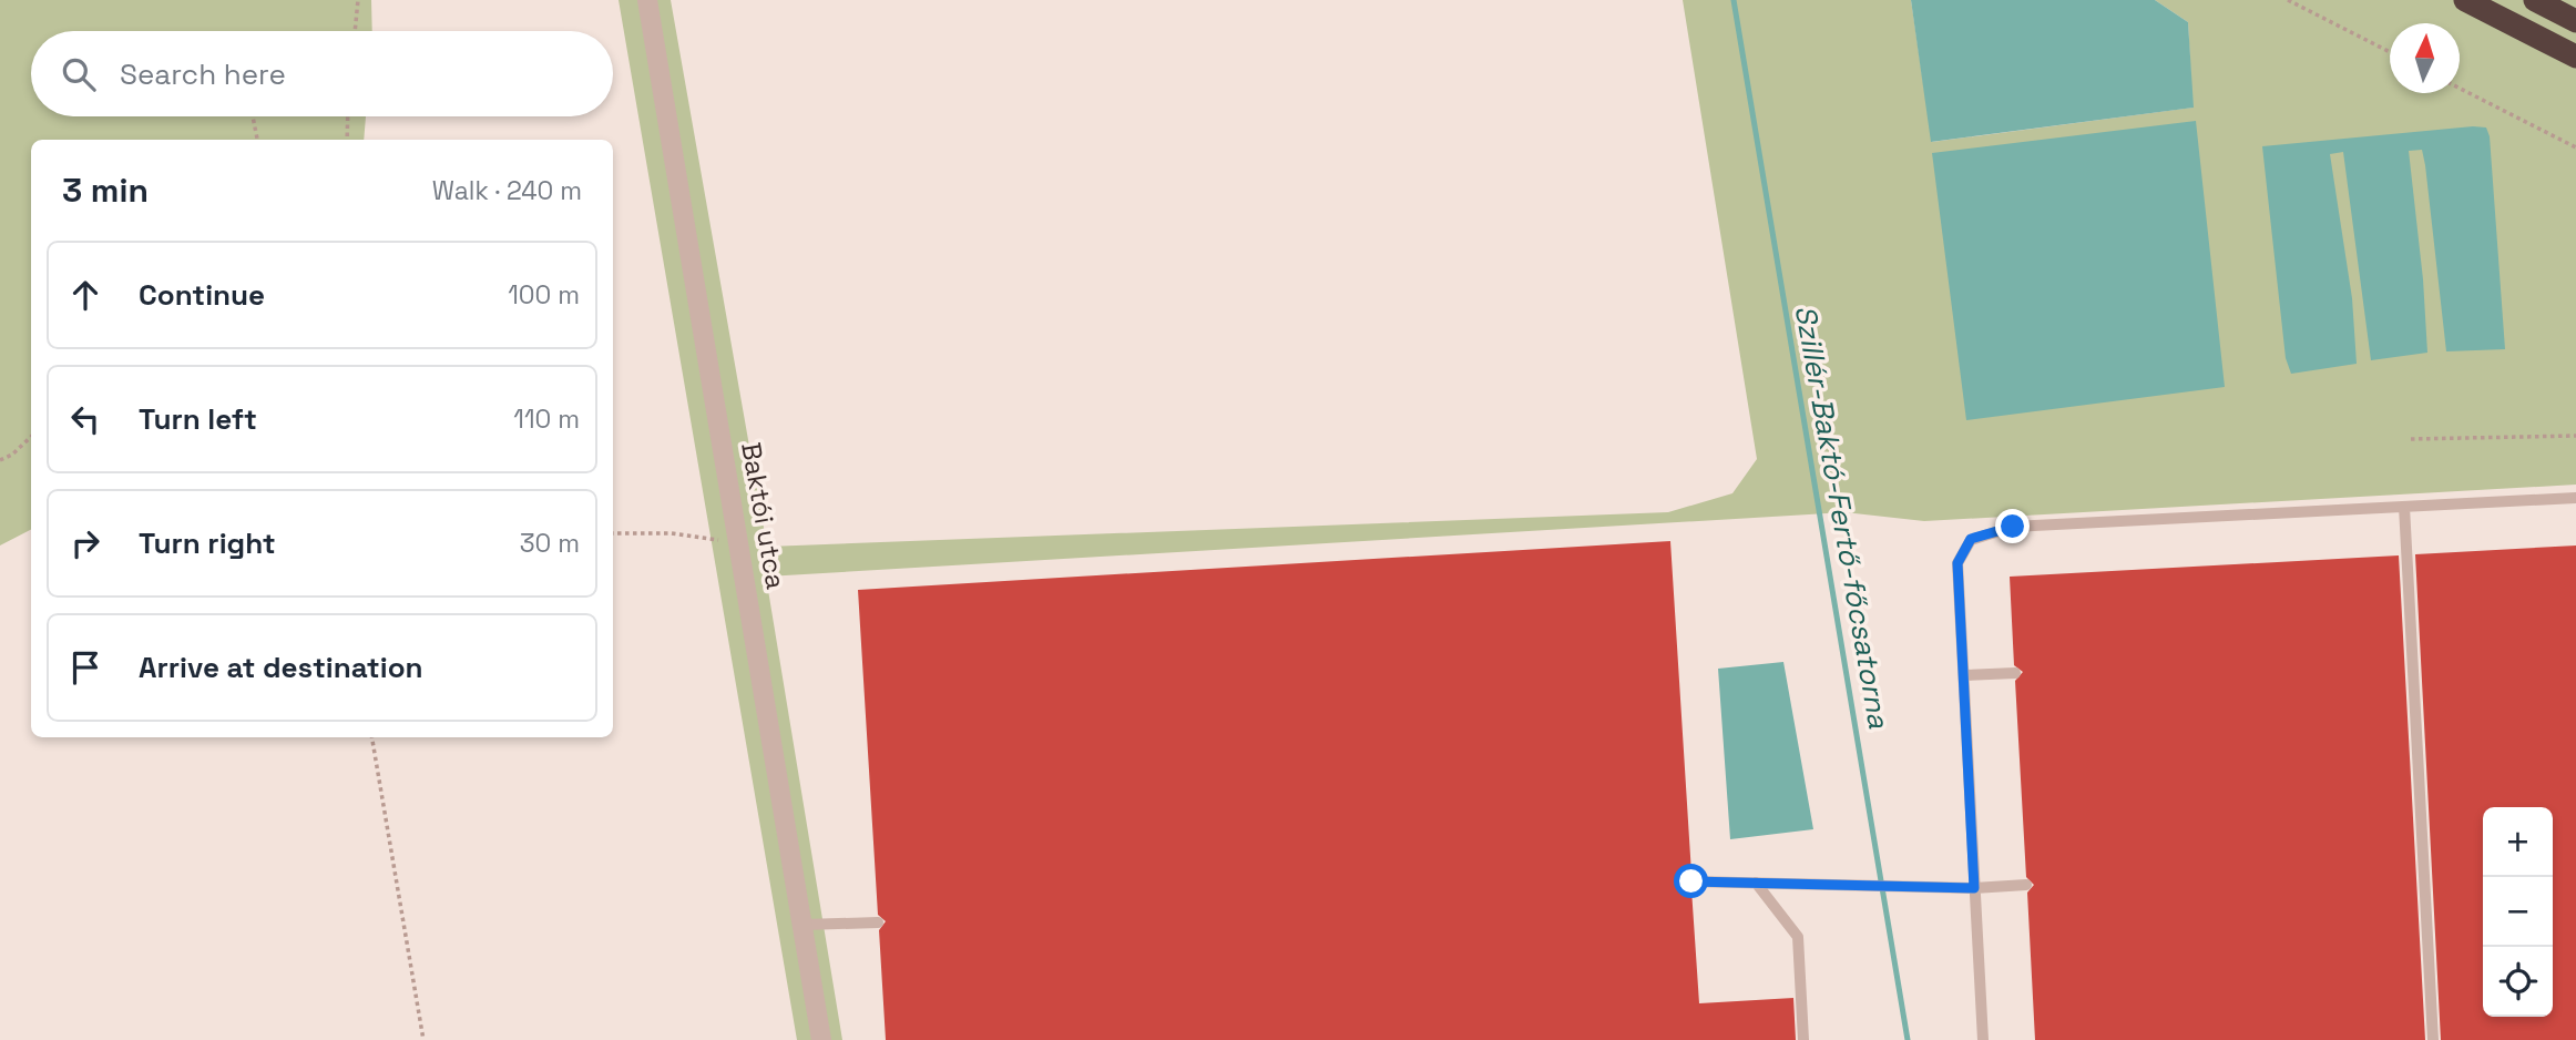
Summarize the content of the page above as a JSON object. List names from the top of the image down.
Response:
{
  "streets": {
    "street": ["Baktói utca"]
  },
  "water": ["Szillér-Baktó-Fertő-főcsatorna"],
  "north": "top",
  "page": {
    "search": "Search here",
    "heading": ["3 min", "Walk · 240 m"],
    "list": [
      ["Continue", "100 m"],
      ["Turn left", "110 m"],
      ["Turn right", "30 m"],
      "Arrive at destination"
    ],
    "map_buttons": ["+", "−"]
  }
}
